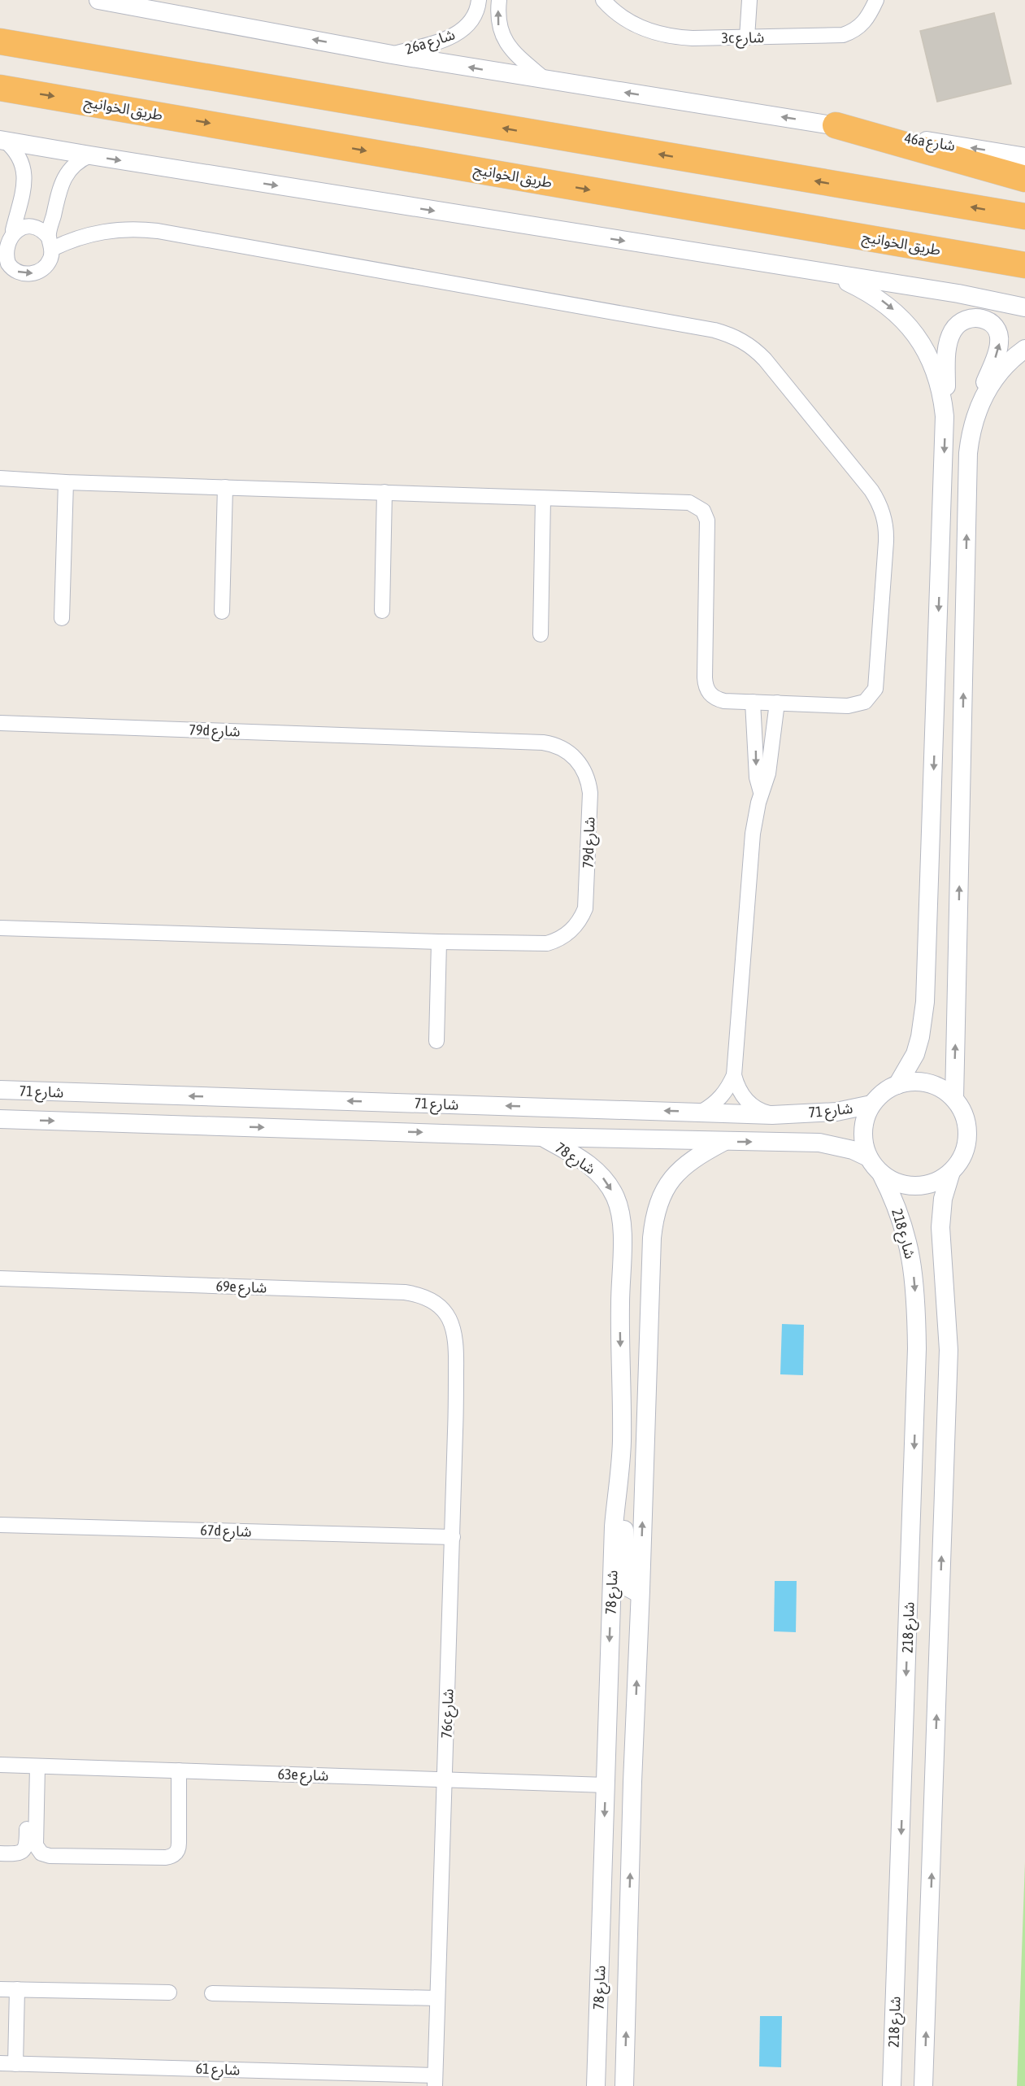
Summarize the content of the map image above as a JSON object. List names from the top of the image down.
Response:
{
  "streets": {
    "highway": ["طريق الخوانيج"],
    "street": [
      "3c شارع",
      "26a شارع",
      "46a شارع",
      "79d شارع",
      "شارع 71",
      "شارع 78",
      "شارع 218",
      "69e شارع",
      "67d شارع",
      "76c شارع",
      "63e شارع",
      "شارع 61"
    ]
  },
  "crossings": [
    ["26a شارع", "46a شارع"],
    ["شارع 71", "شارع 78"],
    ["شارع 71", "شارع 218"],
    ["شارع 78", "63e شارع"],
    ["69e شارع", "76c شارع"],
    ["67d شارع", "76c شارع"],
    ["76c شارع", "63e شارع"],
    ["76c شارع", "شارع 61"]
  ]
}
